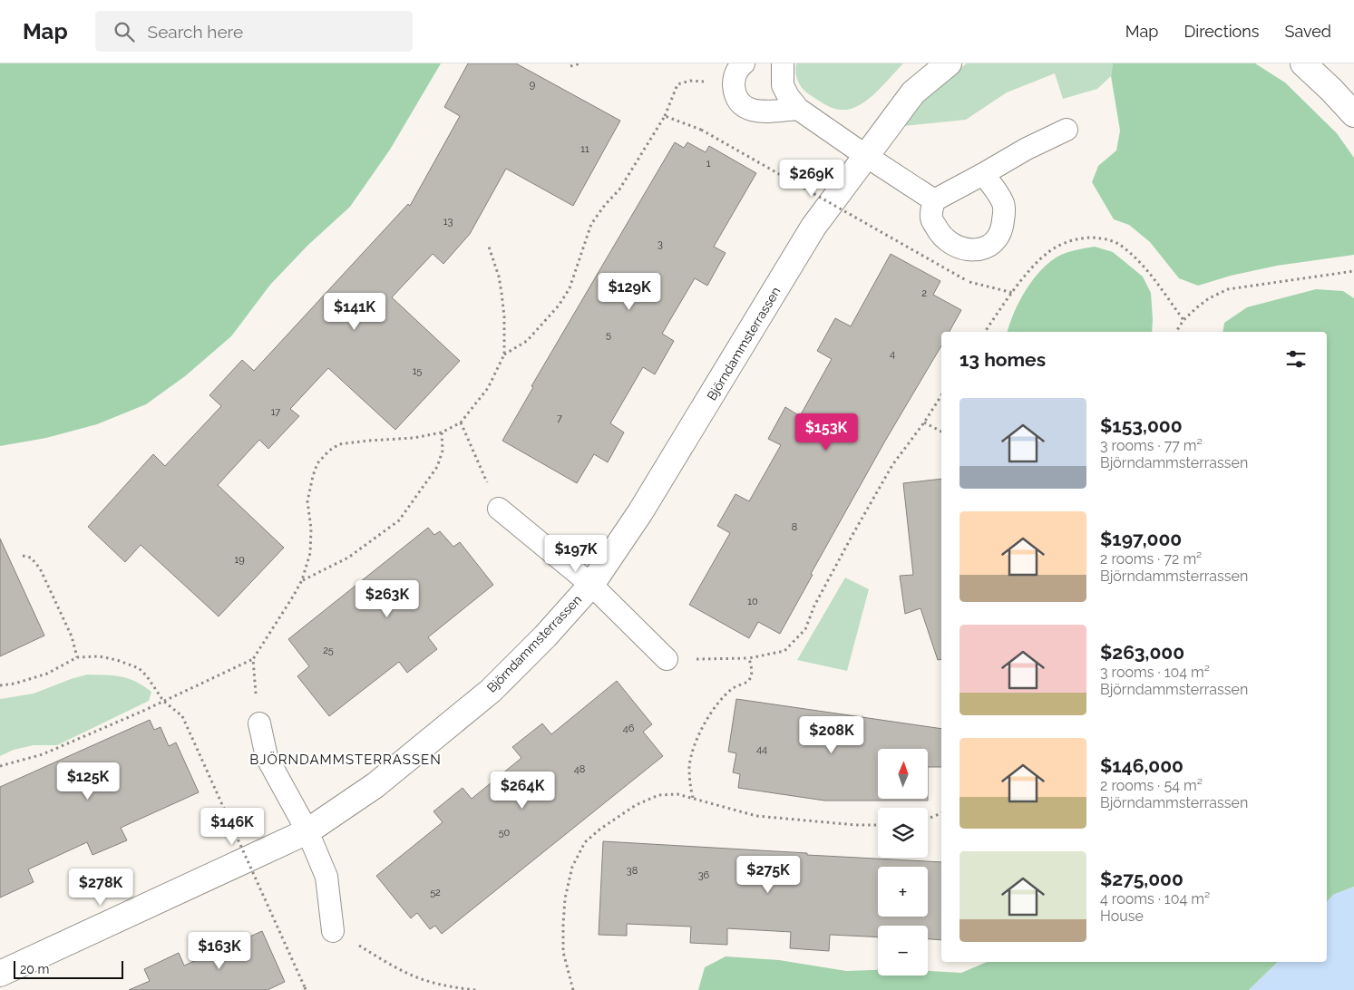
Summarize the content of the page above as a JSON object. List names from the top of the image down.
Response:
{
  "streets": {
    "street": ["Björndammsterrassen"]
  },
  "districts": ["BJÖRNDAMMSTERRASSEN"],
  "house_numbers": [
    "9",
    "11",
    "1",
    "13",
    "3",
    "2",
    "5",
    "4",
    "15",
    "17",
    "7",
    "8",
    "19",
    "10",
    "25",
    "46",
    "44",
    "48",
    "50",
    "38",
    "36",
    "52"
  ],
  "scale_bar": "20 m",
  "north": "top",
  "page": {
    "header": "Map",
    "search": "Search here",
    "nav": ["Map", "Directions", "Saved"],
    "price": [
      "$269K",
      "$129K",
      "$141K",
      "$153K",
      "$197K",
      "$263K",
      "$208K",
      "$125K",
      "$264K",
      "$146K",
      "$275K",
      "$278K",
      "$163K"
    ],
    "heading": "13 homes",
    "list": [
      {
        "name": "$153,000",
        "note": "3 rooms · 77 m² · Björndammsterrassen"
      },
      {
        "name": "$197,000",
        "note": "2 rooms · 72 m² · Björndammsterrassen"
      },
      {
        "name": "$263,000",
        "note": "3 rooms · 104 m² · Björndammsterrassen"
      },
      {
        "name": "$146,000",
        "note": "2 rooms · 54 m² · Björndammsterrassen"
      },
      {
        "name": "$275,000",
        "note": "4 rooms · 104 m² · House"
      }
    ],
    "map_buttons": ["+", "−"],
    "scale": "20 m"
  }
}
